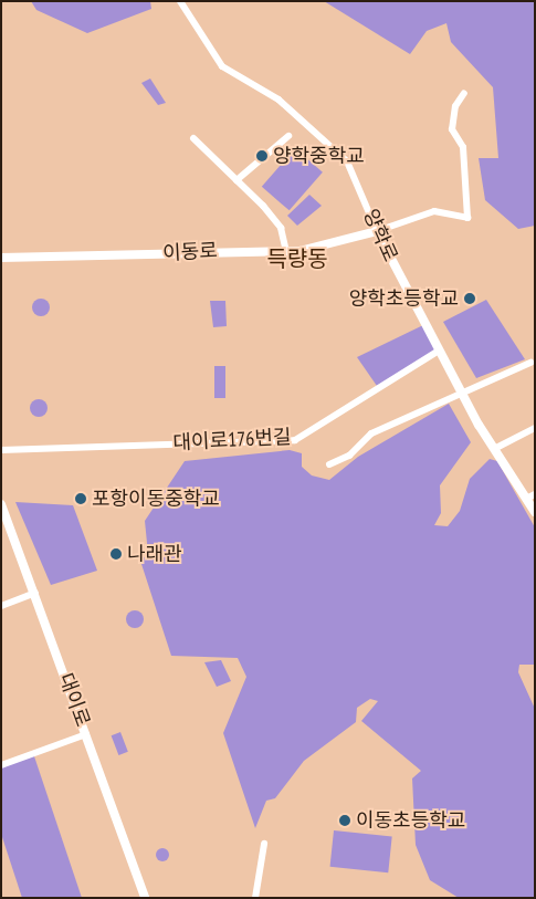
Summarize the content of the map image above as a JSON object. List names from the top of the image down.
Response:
{
  "streets": {
    "street": [
      "양학로",
      "이동로",
      "대이로176번길",
      "대이로"
    ]
  },
  "crossings": [
    ["양학로", "이동로"],
    ["양학로", "대이로176번길"]
  ],
  "districts": ["득량동"],
  "places": [
    "양학중학교",
    "양학초등학교",
    "포항이동중학교",
    "나래관",
    "이동초등학교"
  ]
}
